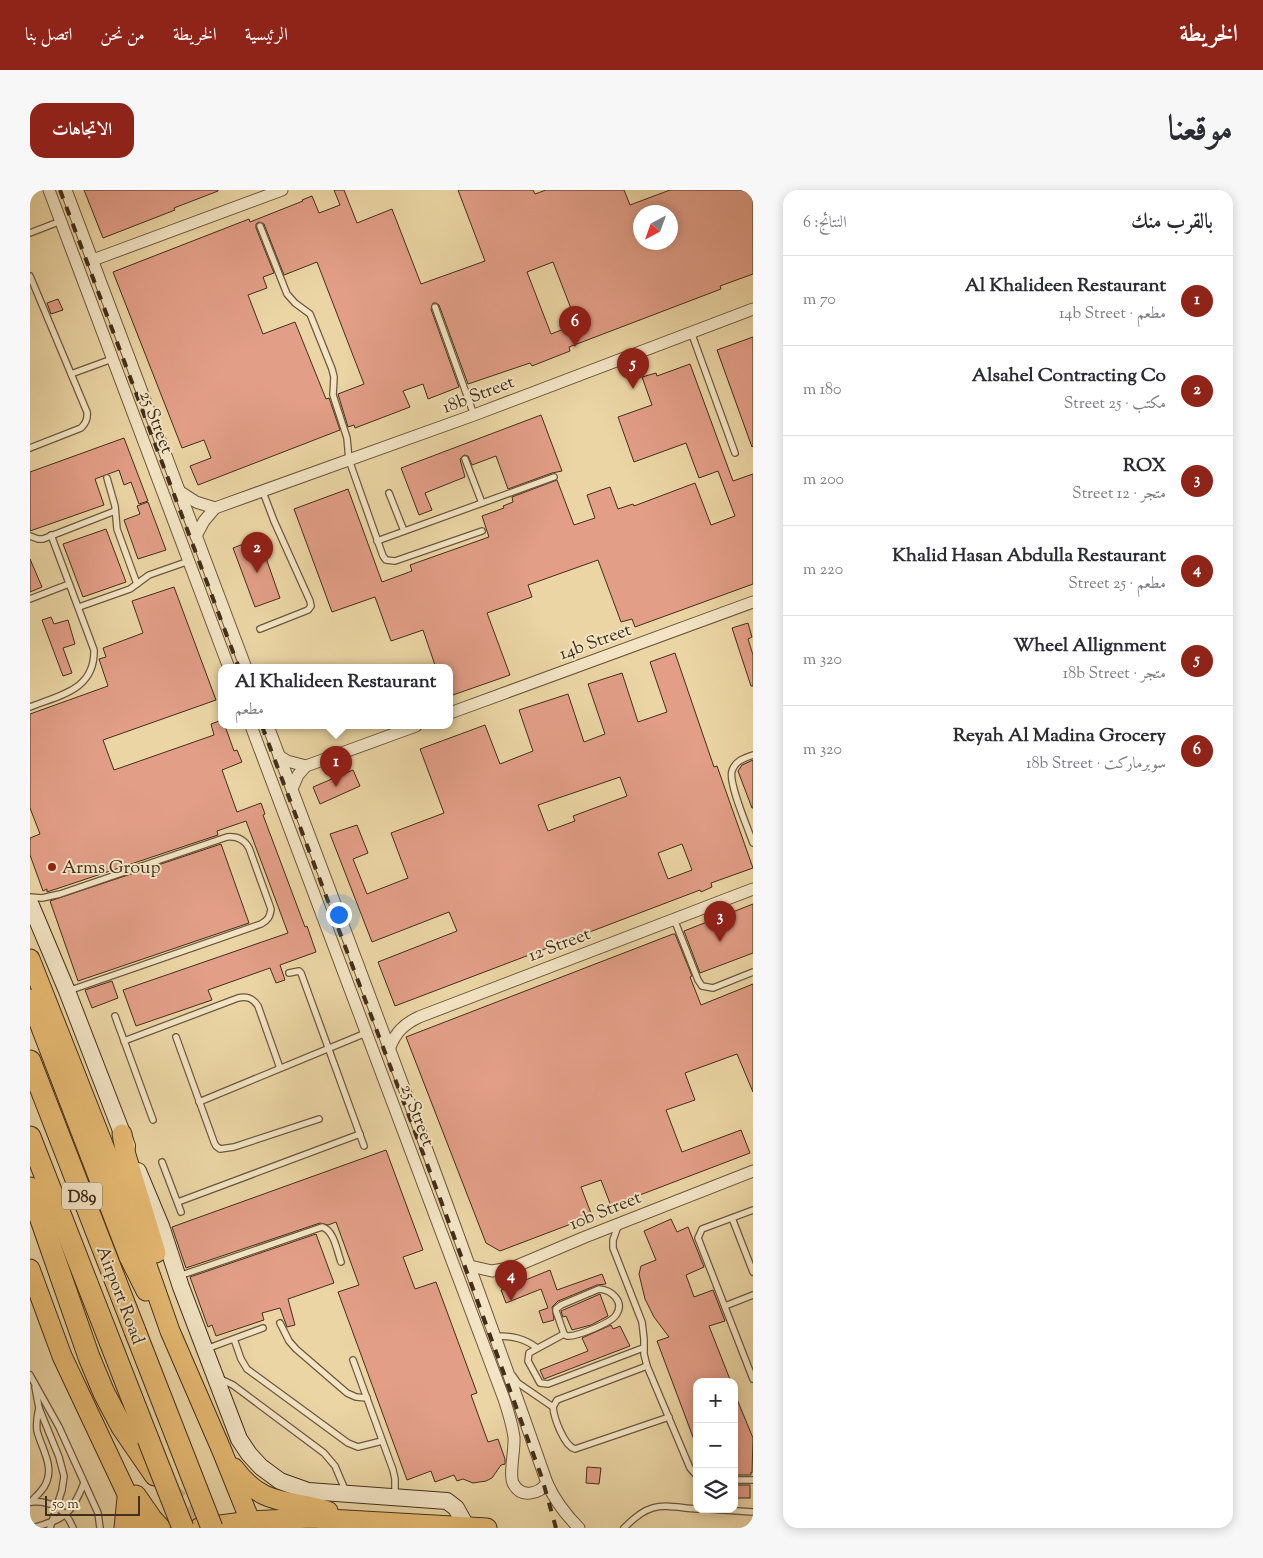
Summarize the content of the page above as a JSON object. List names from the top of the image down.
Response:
{
  "streets": {
    "highway": ["D89", "Airport Road"],
    "street": [
      "18b Street",
      "25 Street",
      "14b Street",
      "12 Street",
      "10b Street"
    ]
  },
  "crossings": [
    ["25 Street", "12 Street"],
    ["25 Street", "10b Street"]
  ],
  "places": ["Arms Group"],
  "scale_bar": "50 m",
  "north": "bottom left",
  "page": {
    "header": "الخريطة",
    "nav": [
      "الرئيسية",
      "الخريطة",
      "من نحن",
      "اتصل بنا"
    ],
    "title": "موقعنا",
    "buttons": "الاتجاهات",
    "heading": ["بالقرب منك", "النتائج: 6"],
    "list": [
      {
        "mark": "1",
        "name": "Al Khalideen Restaurant",
        "note": "مطعم · 14b Street",
        "value": "70 m"
      },
      {
        "mark": "2",
        "name": "Alsahel Contracting Co",
        "note": "مكتب · 25 Street",
        "value": "180 m"
      },
      {
        "mark": "3",
        "name": "ROX",
        "note": "متجر · 12 Street",
        "value": "200 m"
      },
      {
        "mark": "4",
        "name": "Khalid Hasan Abdulla Restaurant",
        "note": "مطعم · 25 Street",
        "value": "220 m"
      },
      {
        "mark": "5",
        "name": "Wheel Allignment",
        "note": "متجر · 18b Street",
        "value": "320 m"
      },
      {
        "mark": "6",
        "name": "Reyah Al Madina Grocery",
        "note": "سوبرماركت · 18b Street",
        "value": "320 m"
      }
    ],
    "pins": [
      "6",
      "5",
      "2",
      "1",
      "3",
      "4"
    ],
    "popup": ["Al Khalideen Restaurant", "مطعم"],
    "map_buttons": ["+", "−"],
    "scale": "50 m"
  }
}
